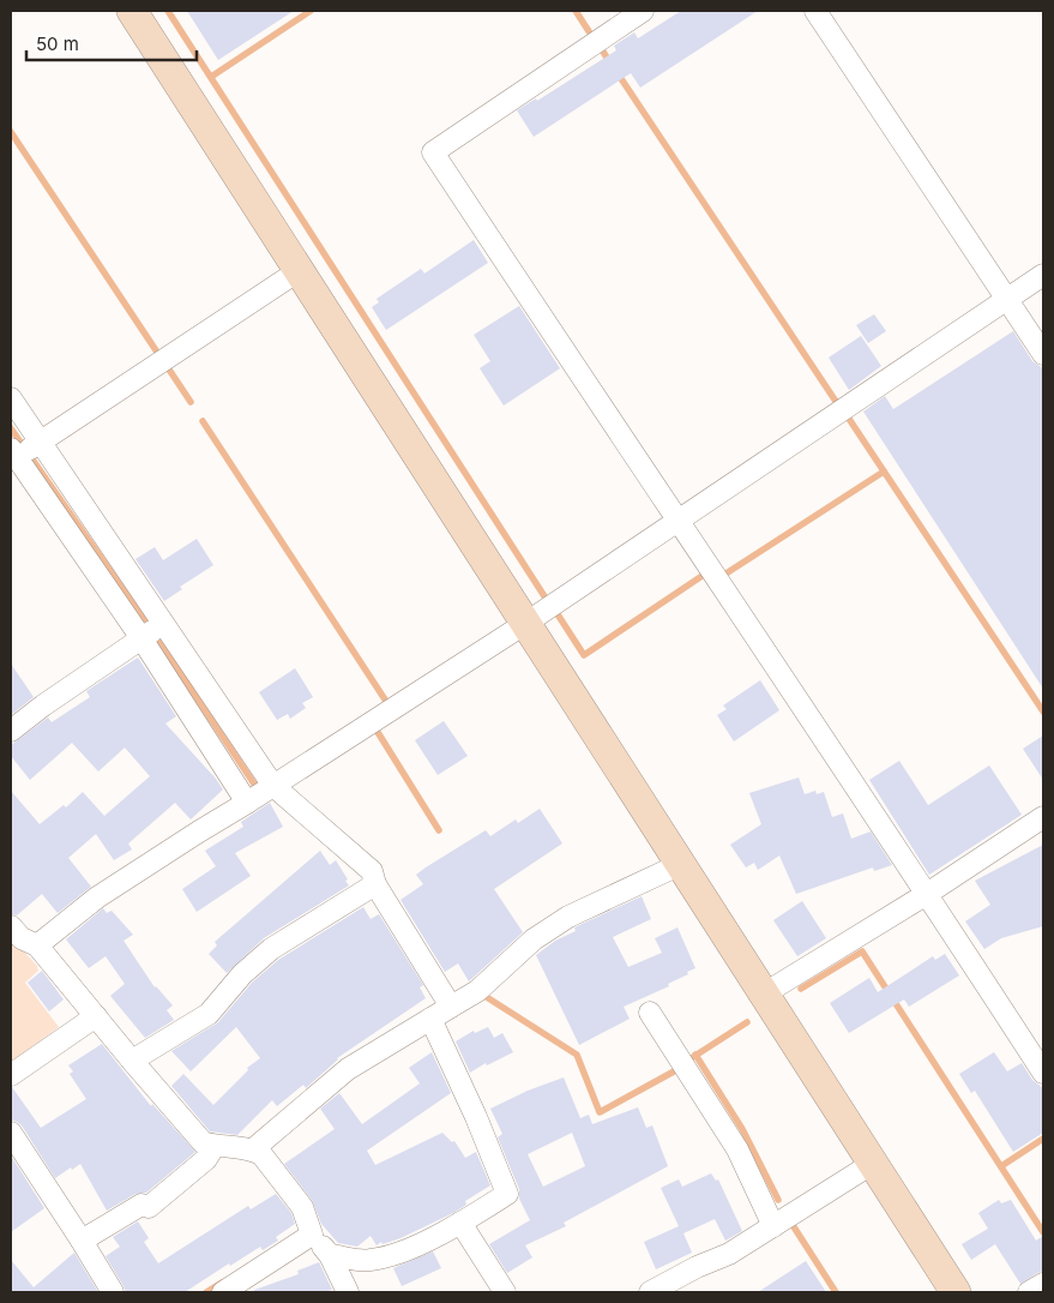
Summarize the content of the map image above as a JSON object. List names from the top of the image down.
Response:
{
  "scale_bar": "50 m"
}
